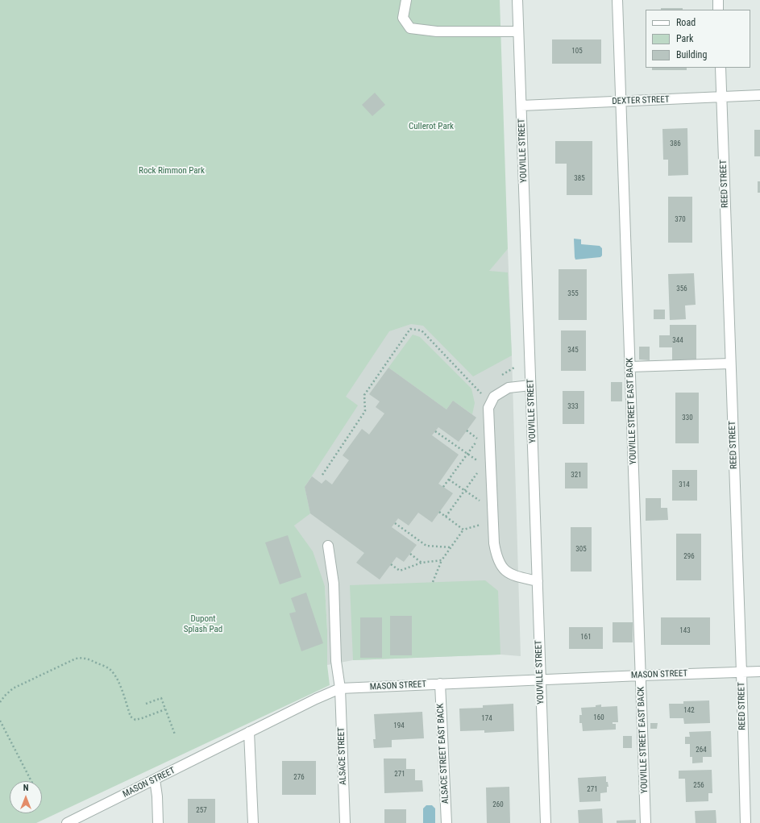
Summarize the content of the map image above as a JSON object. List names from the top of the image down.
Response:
{
  "streets": {
    "street": [
      "DEXTER STREET",
      "YOUVILLE STREET",
      "REED STREET",
      "YOUVILLE STREET EAST BACK",
      "MASON STREET",
      "ALSACE STREET EAST BACK",
      "ALSACE STREET"
    ]
  },
  "crossings": [
    ["DEXTER STREET", "YOUVILLE STREET"],
    ["DEXTER STREET", "REED STREET"],
    ["DEXTER STREET", "YOUVILLE STREET EAST BACK"],
    ["YOUVILLE STREET", "MASON STREET"],
    ["REED STREET", "MASON STREET"],
    ["YOUVILLE STREET EAST BACK", "MASON STREET"],
    ["MASON STREET", "ALSACE STREET EAST BACK"],
    ["MASON STREET", "ALSACE STREET"]
  ],
  "parks": ["Cullerot Park", "Rock Rimmon Park", "Dupont Splash Pad"],
  "house_numbers": [
    "105",
    "386",
    "385",
    "370",
    "356",
    "355",
    "344",
    "345",
    "333",
    "330",
    "321",
    "314",
    "305",
    "296",
    "143",
    "161",
    "142",
    "160",
    "174",
    "194",
    "264",
    "271",
    "276",
    "256",
    "271",
    "260",
    "257"
  ],
  "legend": ["Road", "Park", "Building"],
  "north": "top"
}
